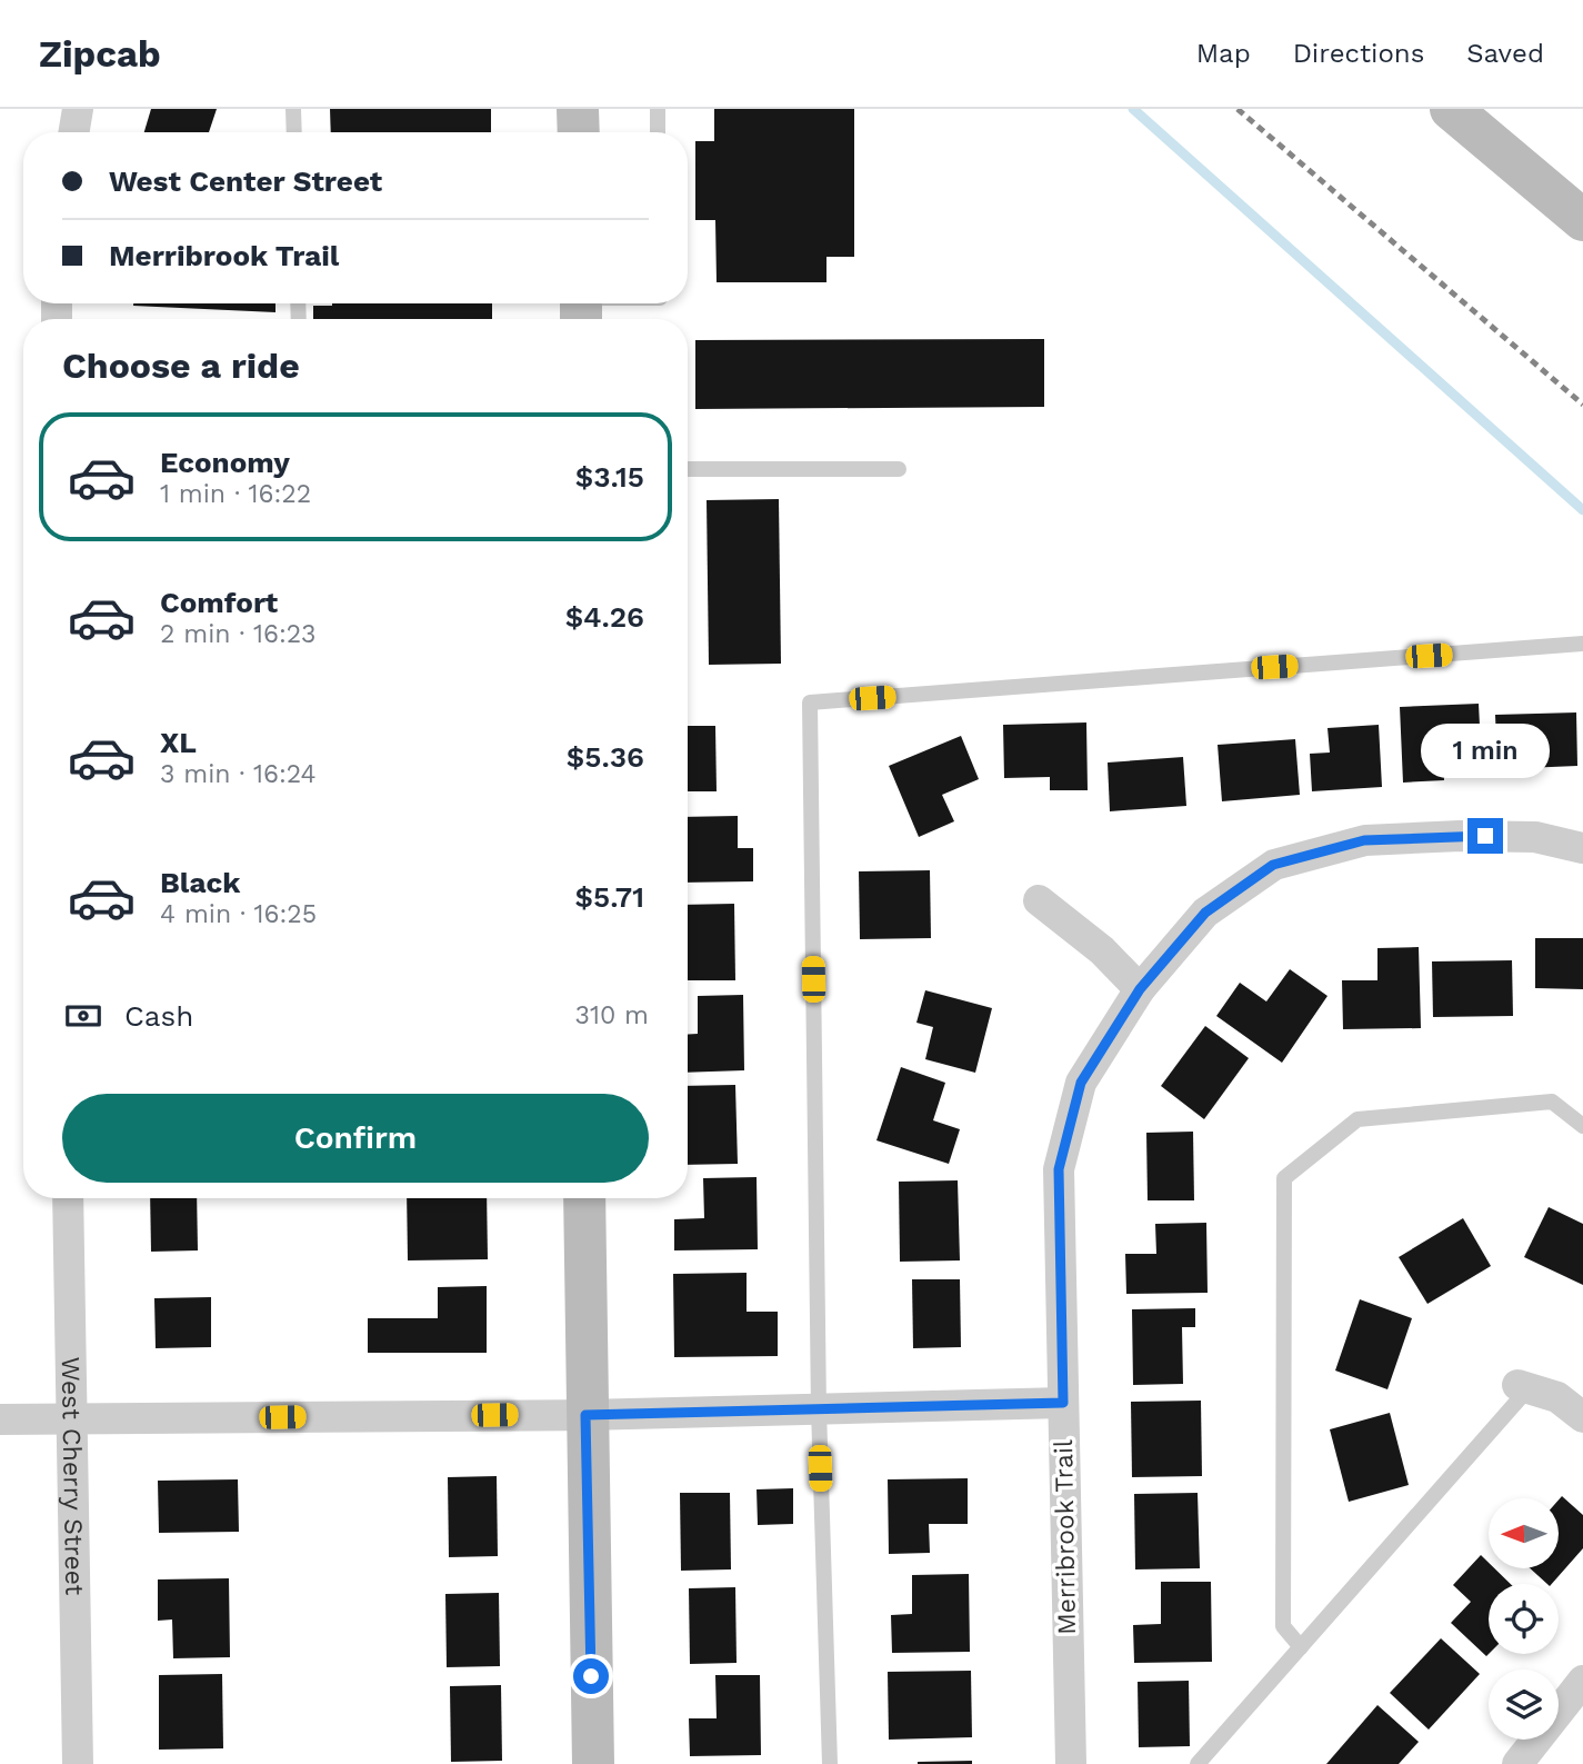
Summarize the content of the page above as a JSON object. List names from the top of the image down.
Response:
{
  "streets": {
    "street": ["West Cherry Street", "Merribrook Trail"]
  },
  "north": "left",
  "page": {
    "header": "Zipcab",
    "nav": ["Map", "Directions", "Saved"],
    "banner": ["West Center Street", "Merribrook Trail"],
    "heading": "Choose a ride",
    "list": [
      {
        "name": "Economy",
        "note": "1 min · 16:22",
        "value": "$3.15"
      },
      {
        "name": "Comfort",
        "note": "2 min · 16:23",
        "value": "$4.26"
      },
      {
        "name": "XL",
        "note": "3 min · 16:24",
        "value": "$5.36"
      },
      {
        "name": "Black",
        "note": "4 min · 16:25",
        "value": "$5.71"
      }
    ],
    "bubble": "1 min",
    "pay": ["Cash", "310 m"],
    "buttons": "Confirm"
  }
}
